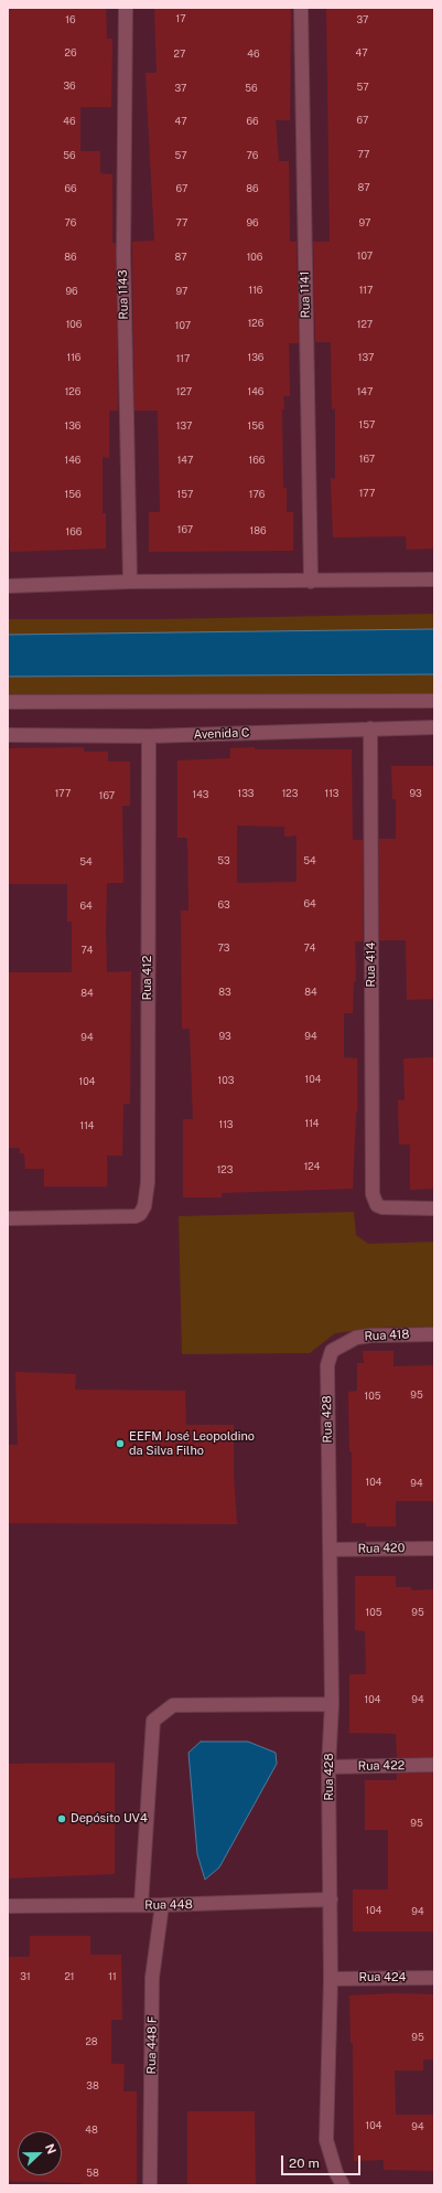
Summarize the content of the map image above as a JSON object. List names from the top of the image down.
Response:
{
  "streets": {
    "street": [
      "Rua 1143",
      "Rua 1141",
      "Avenida C",
      "Rua 414",
      "Rua 412",
      "Rua 418",
      "Rua 428",
      "Rua 420",
      "Rua 422",
      "Rua 448",
      "Rua 424",
      "Rua 448 F"
    ]
  },
  "crossings": [
    ["Avenida C", "Rua 414"],
    ["Avenida C", "Rua 412"],
    ["Rua 418", "Rua 428"],
    ["Rua 428", "Rua 420"],
    ["Rua 428", "Rua 422"],
    ["Rua 428", "Rua 448"],
    ["Rua 428", "Rua 424"],
    ["Rua 448", "Rua 448 F"]
  ],
  "places": ["EEFM José Leopoldino da Silva Filho", "Depósito UV4"],
  "house_numbers": [
    "17",
    "16",
    "37",
    "26",
    "47",
    "27",
    "46",
    "36",
    "57",
    "37",
    "56",
    "67",
    "46",
    "47",
    "66",
    "77",
    "56",
    "57",
    "76",
    "87",
    "66",
    "67",
    "86",
    "76",
    "77",
    "96",
    "97",
    "107",
    "86",
    "87",
    "106",
    "116",
    "117",
    "96",
    "97",
    "126",
    "106",
    "127",
    "107",
    "116",
    "136",
    "137",
    "117",
    "126",
    "127",
    "146",
    "147",
    "157",
    "136",
    "137",
    "156",
    "167",
    "146",
    "147",
    "166",
    "177",
    "156",
    "157",
    "176",
    "167",
    "186",
    "166",
    "177",
    "133",
    "123",
    "113",
    "93",
    "143",
    "167",
    "53",
    "54",
    "54",
    "64",
    "63",
    "64",
    "73",
    "74",
    "74",
    "83",
    "84",
    "84",
    "93",
    "94",
    "94",
    "104",
    "103",
    "104",
    "114",
    "113",
    "114",
    "124",
    "123",
    "95",
    "105",
    "104",
    "94",
    "105",
    "95",
    "104",
    "94",
    "95",
    "104",
    "94",
    "31",
    "21",
    "11",
    "95",
    "28",
    "38",
    "104",
    "94",
    "48",
    "58"
  ],
  "scale_bar": "20 m",
  "north": "right"
}
